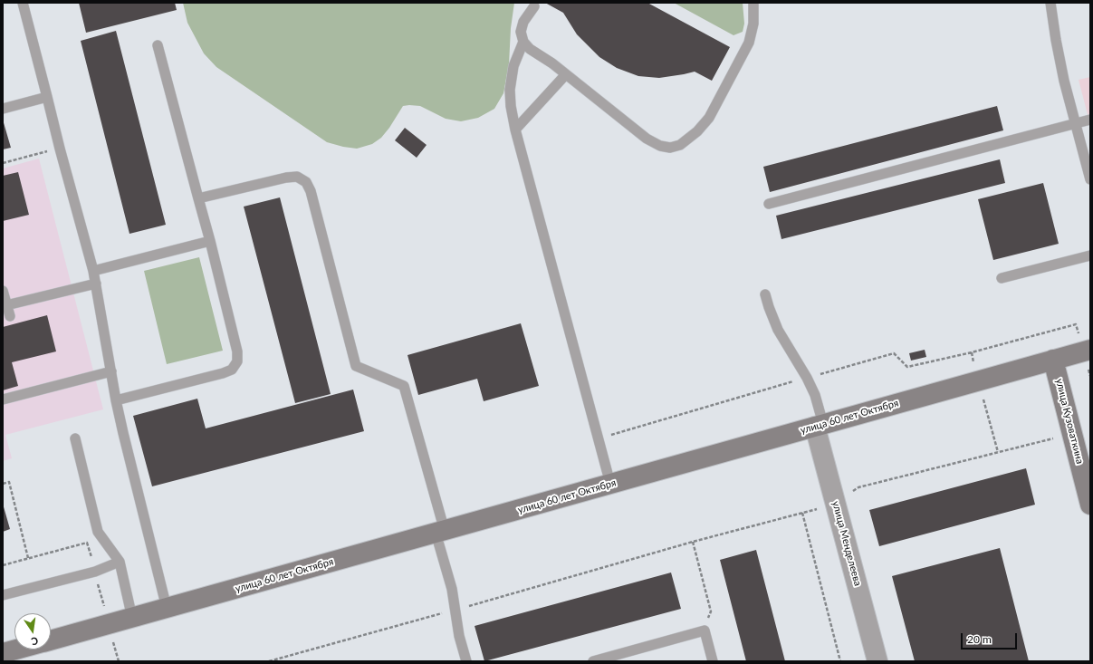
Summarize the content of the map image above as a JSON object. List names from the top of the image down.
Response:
{
  "streets": {
    "main road": ["улица 60 лет Октября", "улица Кузоваткина"],
    "street": ["улица Менделеева"]
  },
  "crossings": [
    ["улица 60 лет Октября", "улица Кузоваткина"],
    ["улица 60 лет Октября", "улица Менделеева"]
  ],
  "scale_bar": "20 m",
  "north": "bottom"
}
